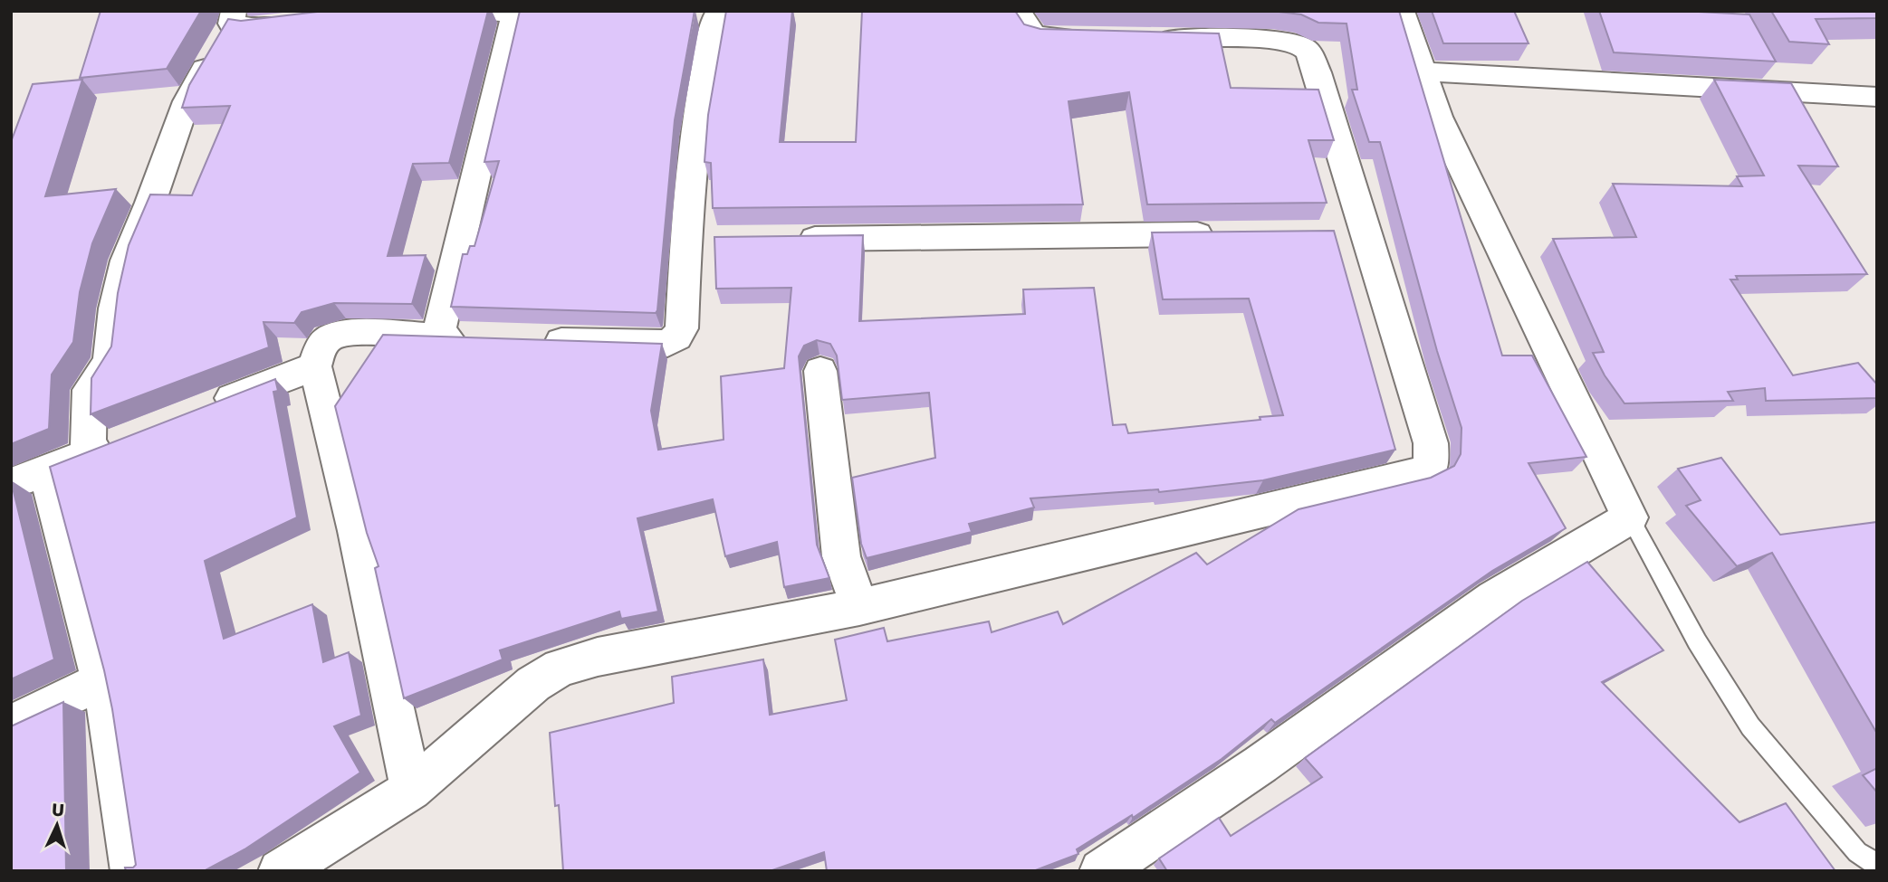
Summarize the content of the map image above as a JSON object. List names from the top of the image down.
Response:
{
  "north": "top"
}
